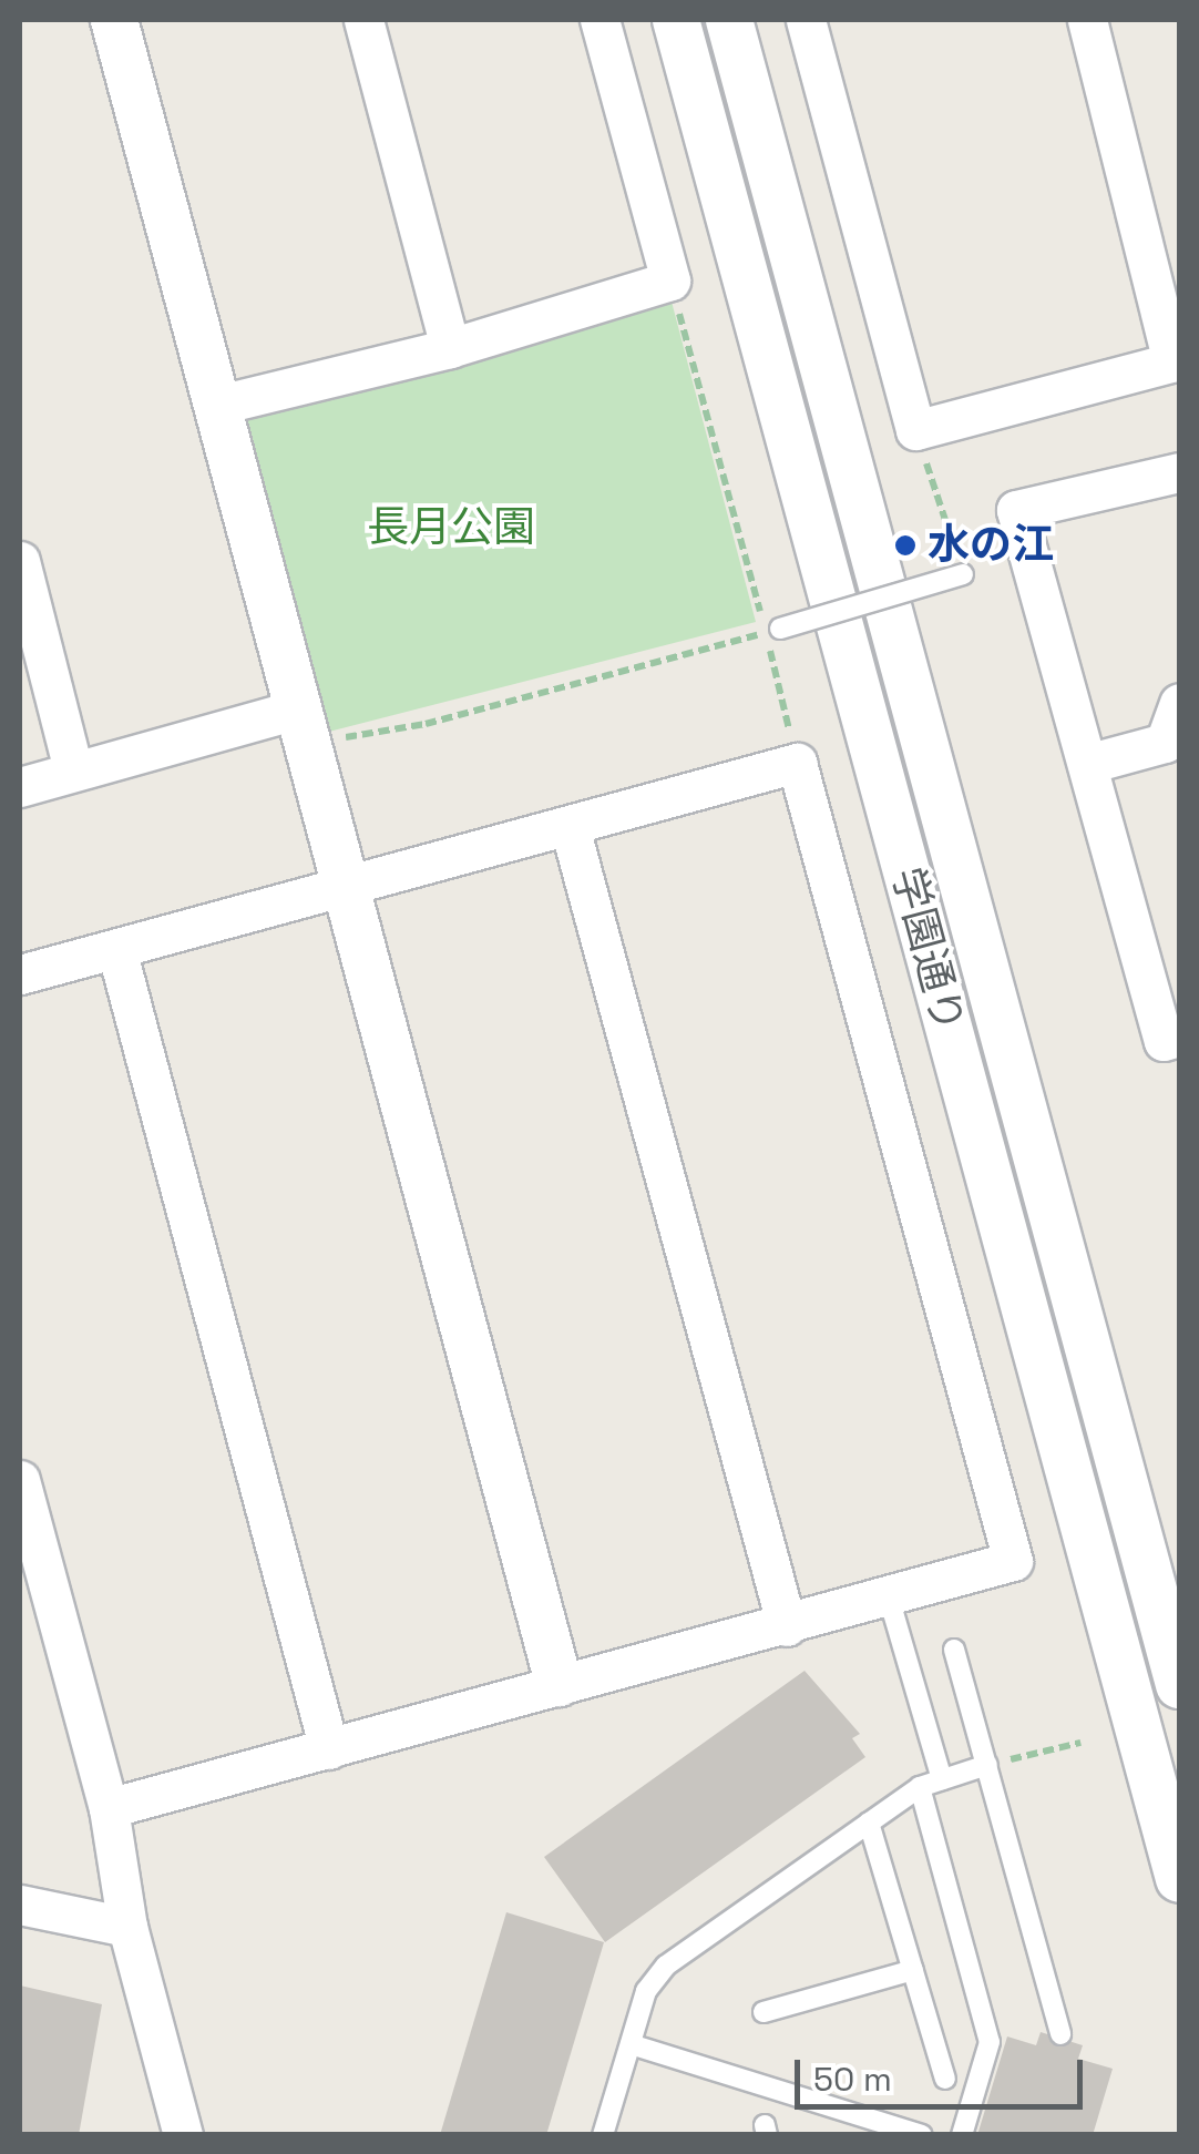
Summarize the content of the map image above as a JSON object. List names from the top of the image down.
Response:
{
  "streets": {
    "street": ["学園通り"]
  },
  "parks": ["長月公園"],
  "places": ["水の江"],
  "scale_bar": "50 m"
}
